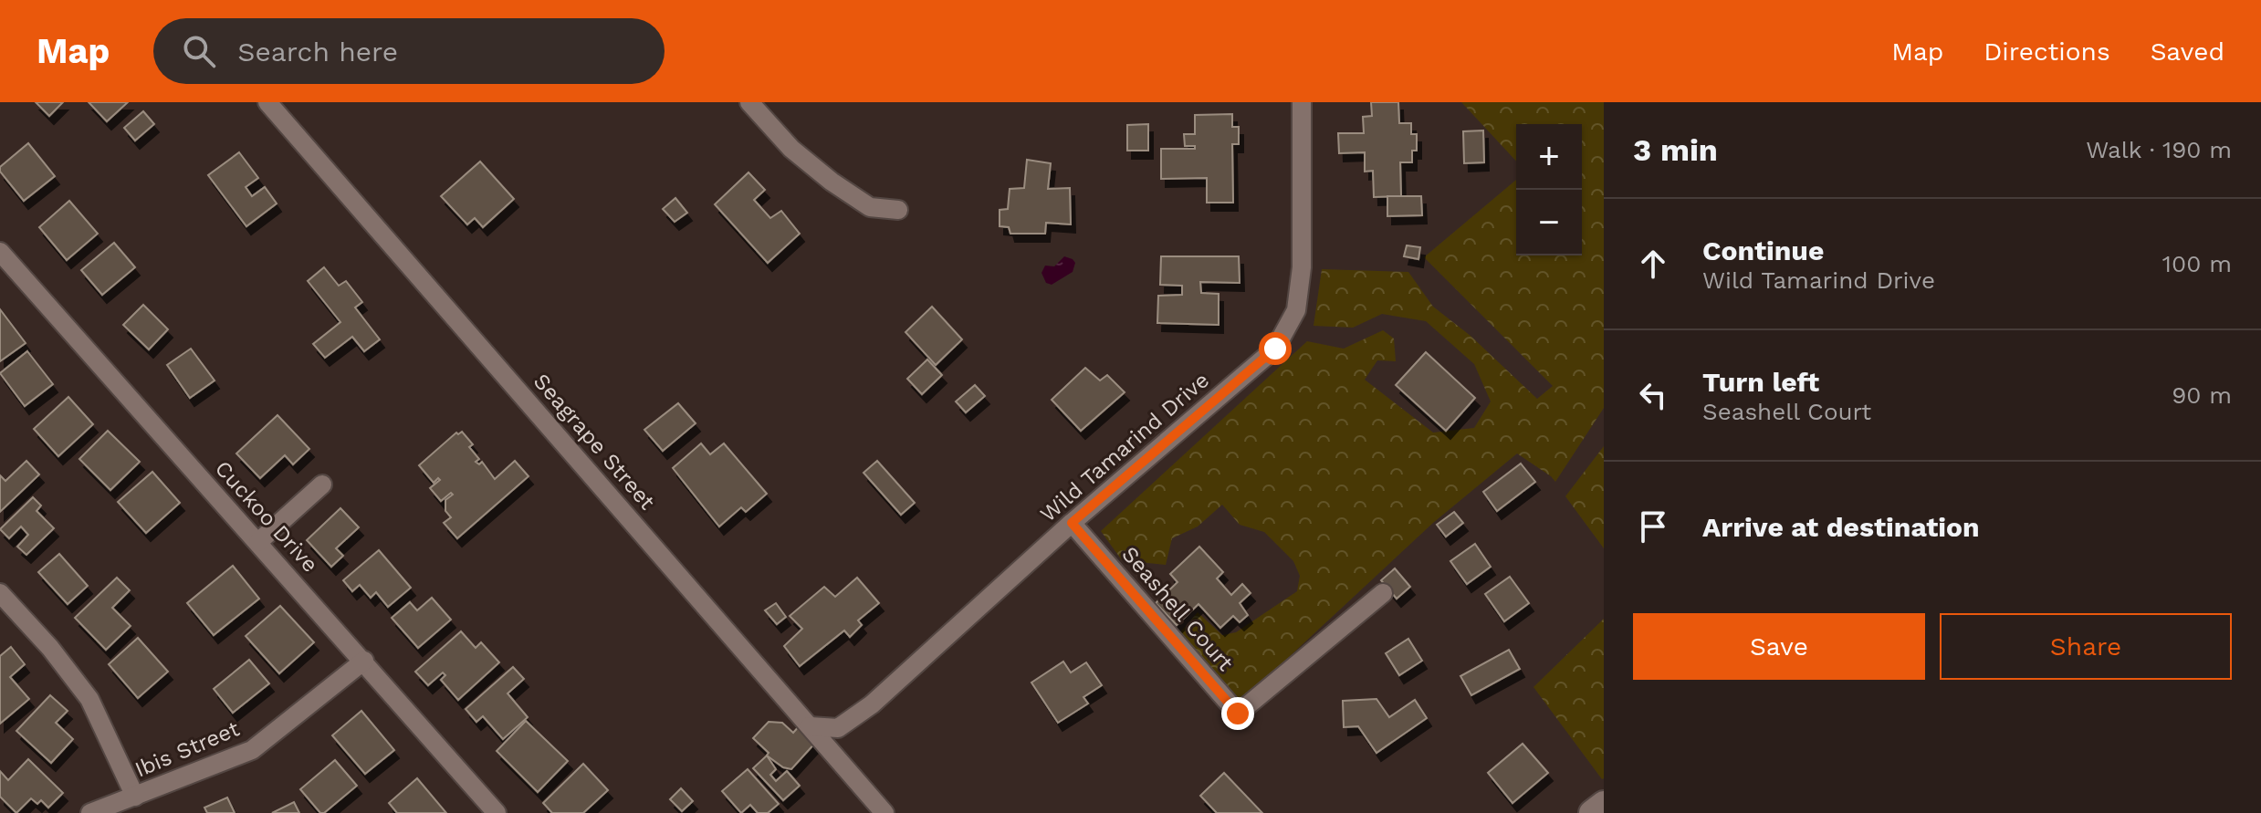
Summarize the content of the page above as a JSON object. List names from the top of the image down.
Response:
{
  "streets": {
    "street": [
      "Seagrape Street",
      "Wild Tamarind Drive",
      "Cuckoo Drive",
      "Seashell Court",
      "Ibis Street"
    ]
  },
  "crossings": [
    ["Seagrape Street", "Wild Tamarind Drive"],
    ["Wild Tamarind Drive", "Seashell Court"],
    ["Cuckoo Drive", "Ibis Street"]
  ],
  "page": {
    "header": "Map",
    "search": "Search here",
    "nav": ["Map", "Directions", "Saved"],
    "heading": ["3 min", "Walk · 190 m"],
    "map_buttons": ["+", "−"],
    "list": [
      ["Continue", "Wild Tamarind Drive", "100 m"],
      ["Turn left", "Seashell Court", "90 m"],
      "Arrive at destination"
    ],
    "buttons": ["Save", "Share"]
  }
}
